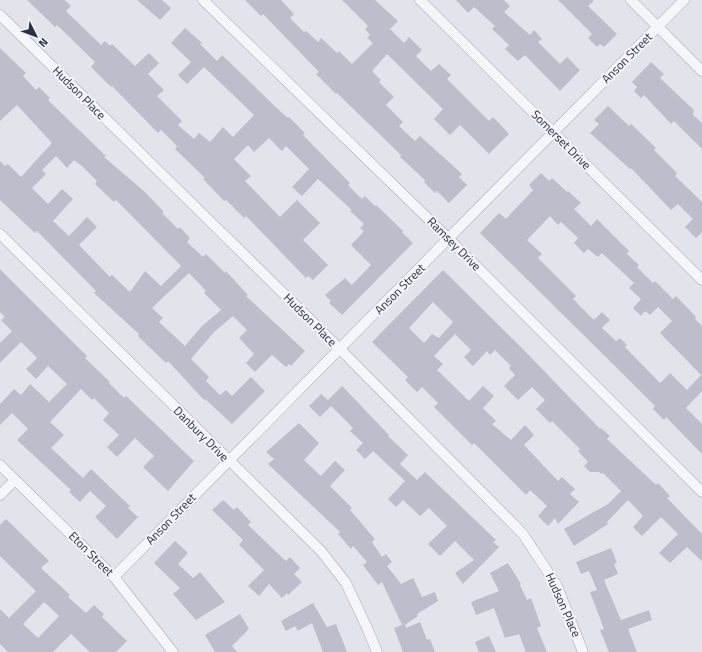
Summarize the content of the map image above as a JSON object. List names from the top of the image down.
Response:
{
  "streets": {
    "street": [
      "Anson Street",
      "Hudson Place",
      "Somerset Drive",
      "Ramsey Drive",
      "Danbury Drive",
      "Eton Street"
    ]
  },
  "crossings": [
    ["Anson Street", "Hudson Place"],
    ["Anson Street", "Somerset Drive"],
    ["Anson Street", "Ramsey Drive"],
    ["Anson Street", "Danbury Drive"],
    ["Anson Street", "Eton Street"]
  ],
  "north": "bottom right"
}
